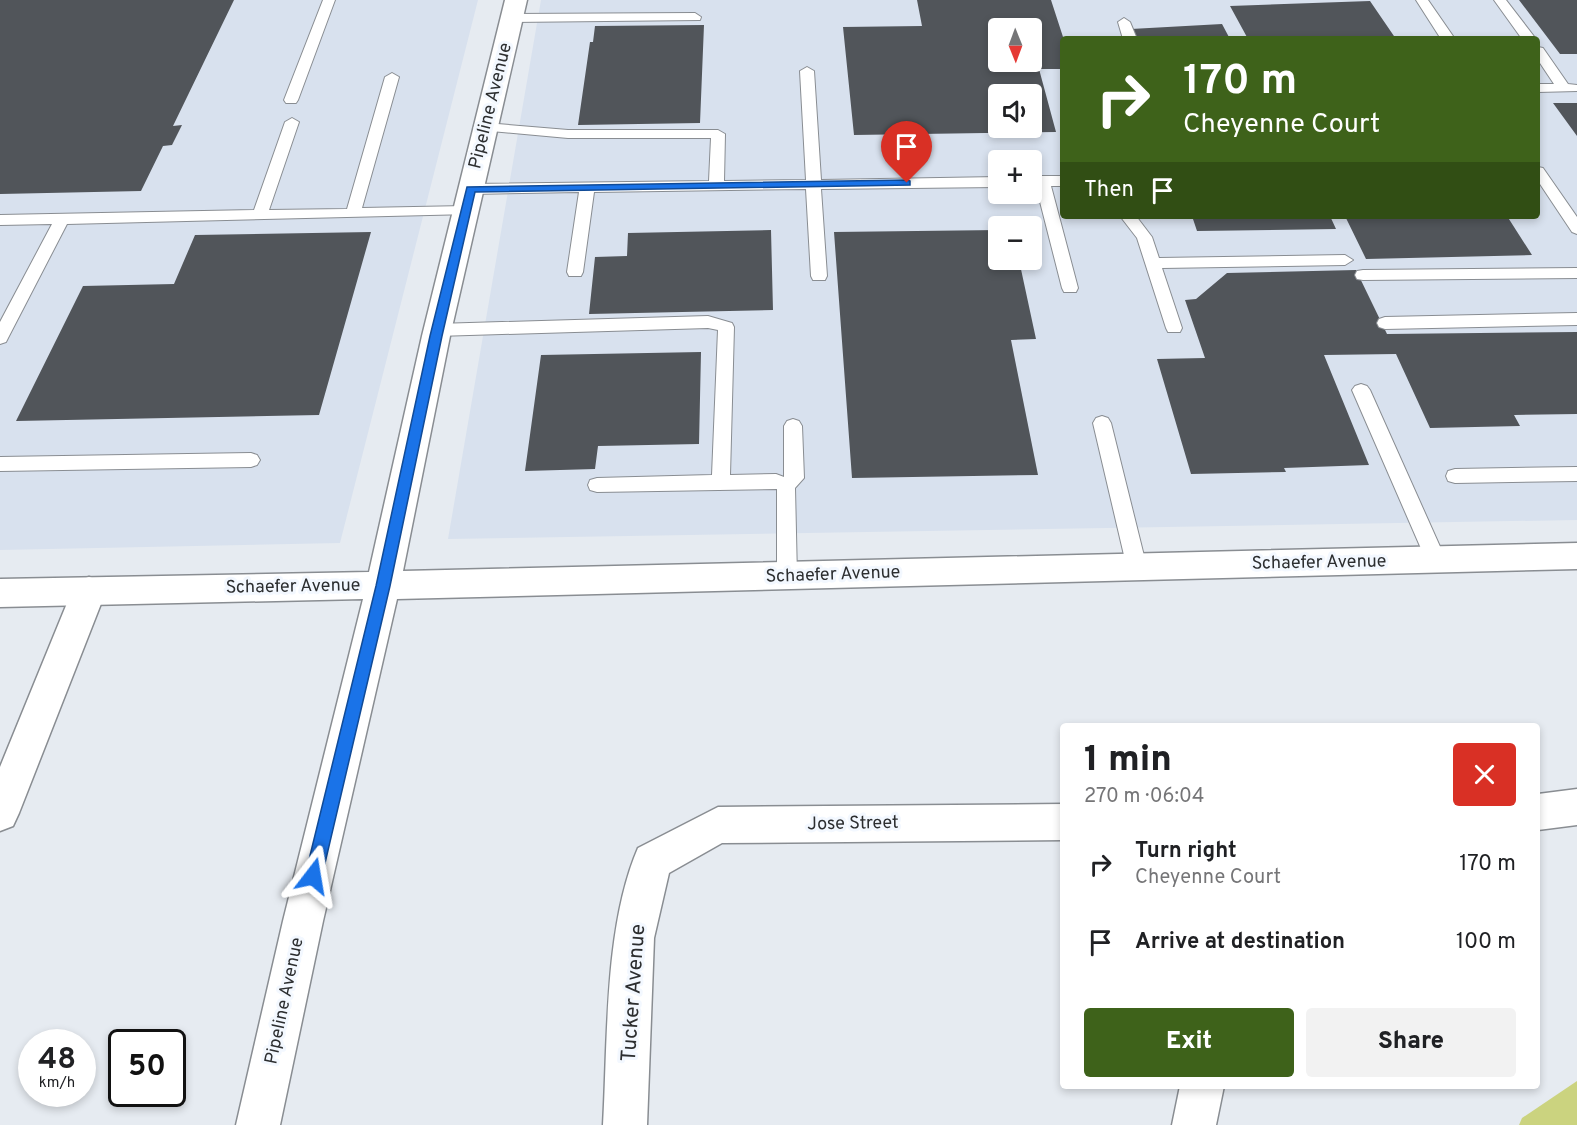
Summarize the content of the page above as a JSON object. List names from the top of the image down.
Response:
{
  "streets": {
    "main road": [
      "Pipeline Avenue",
      "Schaefer Avenue",
      "Jose Street",
      "Tucker Avenue"
    ]
  },
  "crossings": [
    ["Pipeline Avenue", "Schaefer Avenue"],
    ["Jose Street", "Tucker Avenue"]
  ],
  "north": "bottom",
  "page": {
    "map_buttons": ["+", "−"],
    "turn": ["170 m", "Cheyenne Court"],
    "then": "Then",
    "heading": ["1 min", "270 m · 06:04"],
    "list": [
      {
        "name": "Turn right",
        "note": "Cheyenne Court",
        "value": "170 m"
      },
      {
        "name": "Arrive at destination",
        "value": "100 m"
      }
    ],
    "buttons": ["Exit", "Share"],
    "speed": "48 km/h",
    "limit": "50"
  }
}
